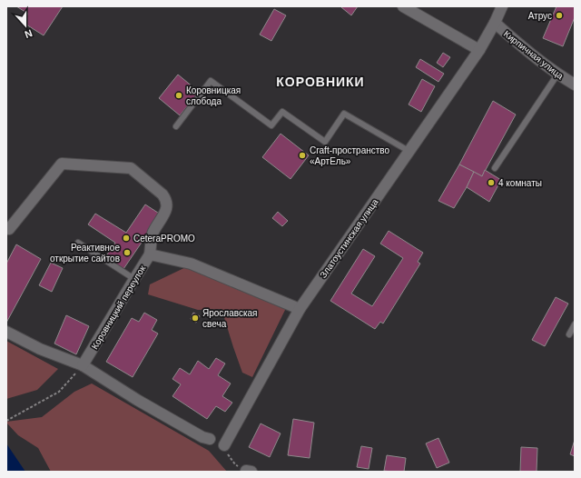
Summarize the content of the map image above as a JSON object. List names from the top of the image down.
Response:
{
  "streets": {
    "street": ["Кирпичная улица", "Златоустинская улица", "Коровницкий переулок"]
  },
  "crossings": [
    ["Кирпичная улица", "Златоустинская улица"],
    ["Златоустинская улица", "Коровницкий переулок"]
  ],
  "districts": ["КОРОВНИКИ"],
  "places": [
    "Атрус",
    "Коровницкая слобода",
    "Craft-пространство «АртЕль»",
    "4 комнаты",
    "CeteraPROMO",
    "Реактивное открытие сайтов",
    "Ярославская свеча"
  ],
  "north": "bottom"
}
